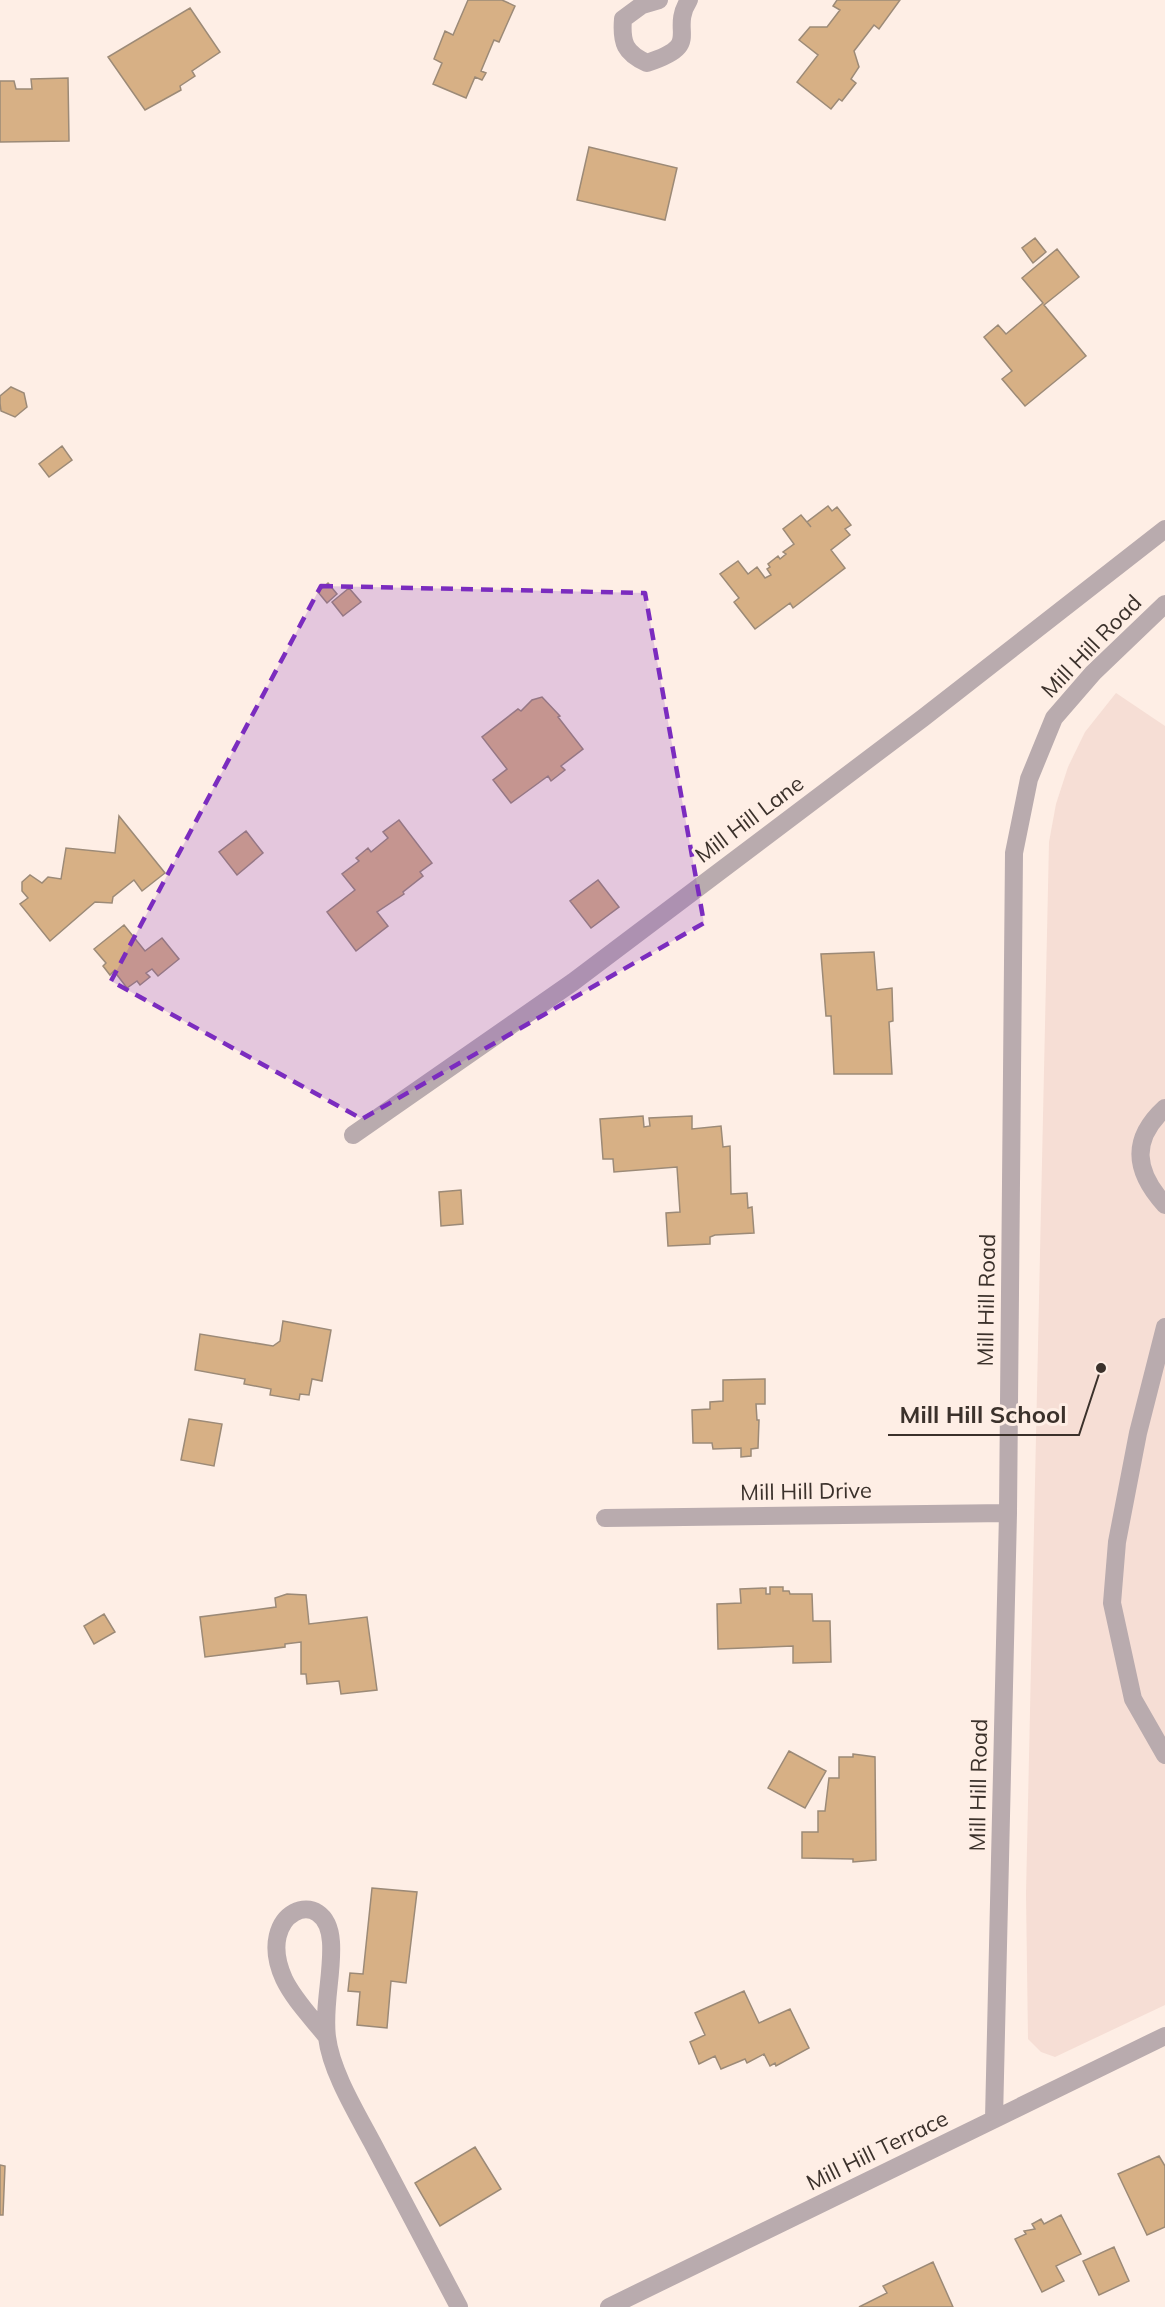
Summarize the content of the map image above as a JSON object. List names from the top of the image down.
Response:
{
  "streets": {
    "street": [
      "Mill Hill Road",
      "Mill Hill Lane",
      "Mill Hill Drive",
      "Mill Hill Terrace"
    ]
  },
  "crossings": [
    ["Mill Hill Road", "Mill Hill Drive"],
    ["Mill Hill Road", "Mill Hill Terrace"]
  ],
  "places": ["Mill Hill School"]
}
